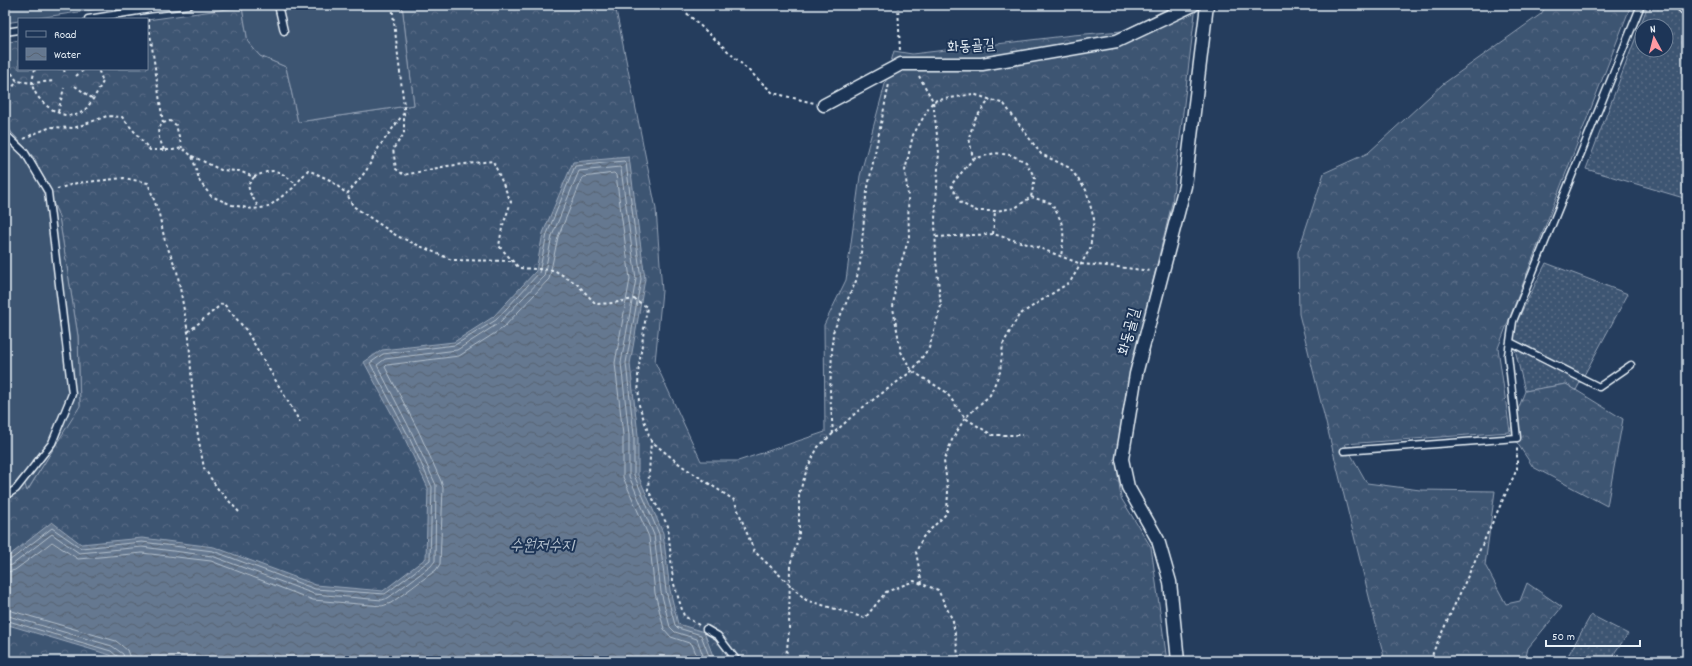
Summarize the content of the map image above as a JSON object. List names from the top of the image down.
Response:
{
  "streets": {
    "street": ["화동골길"]
  },
  "water": ["수원저수지"],
  "legend": ["Road", "Water"],
  "scale_bar": "50 m",
  "north": "top"
}
